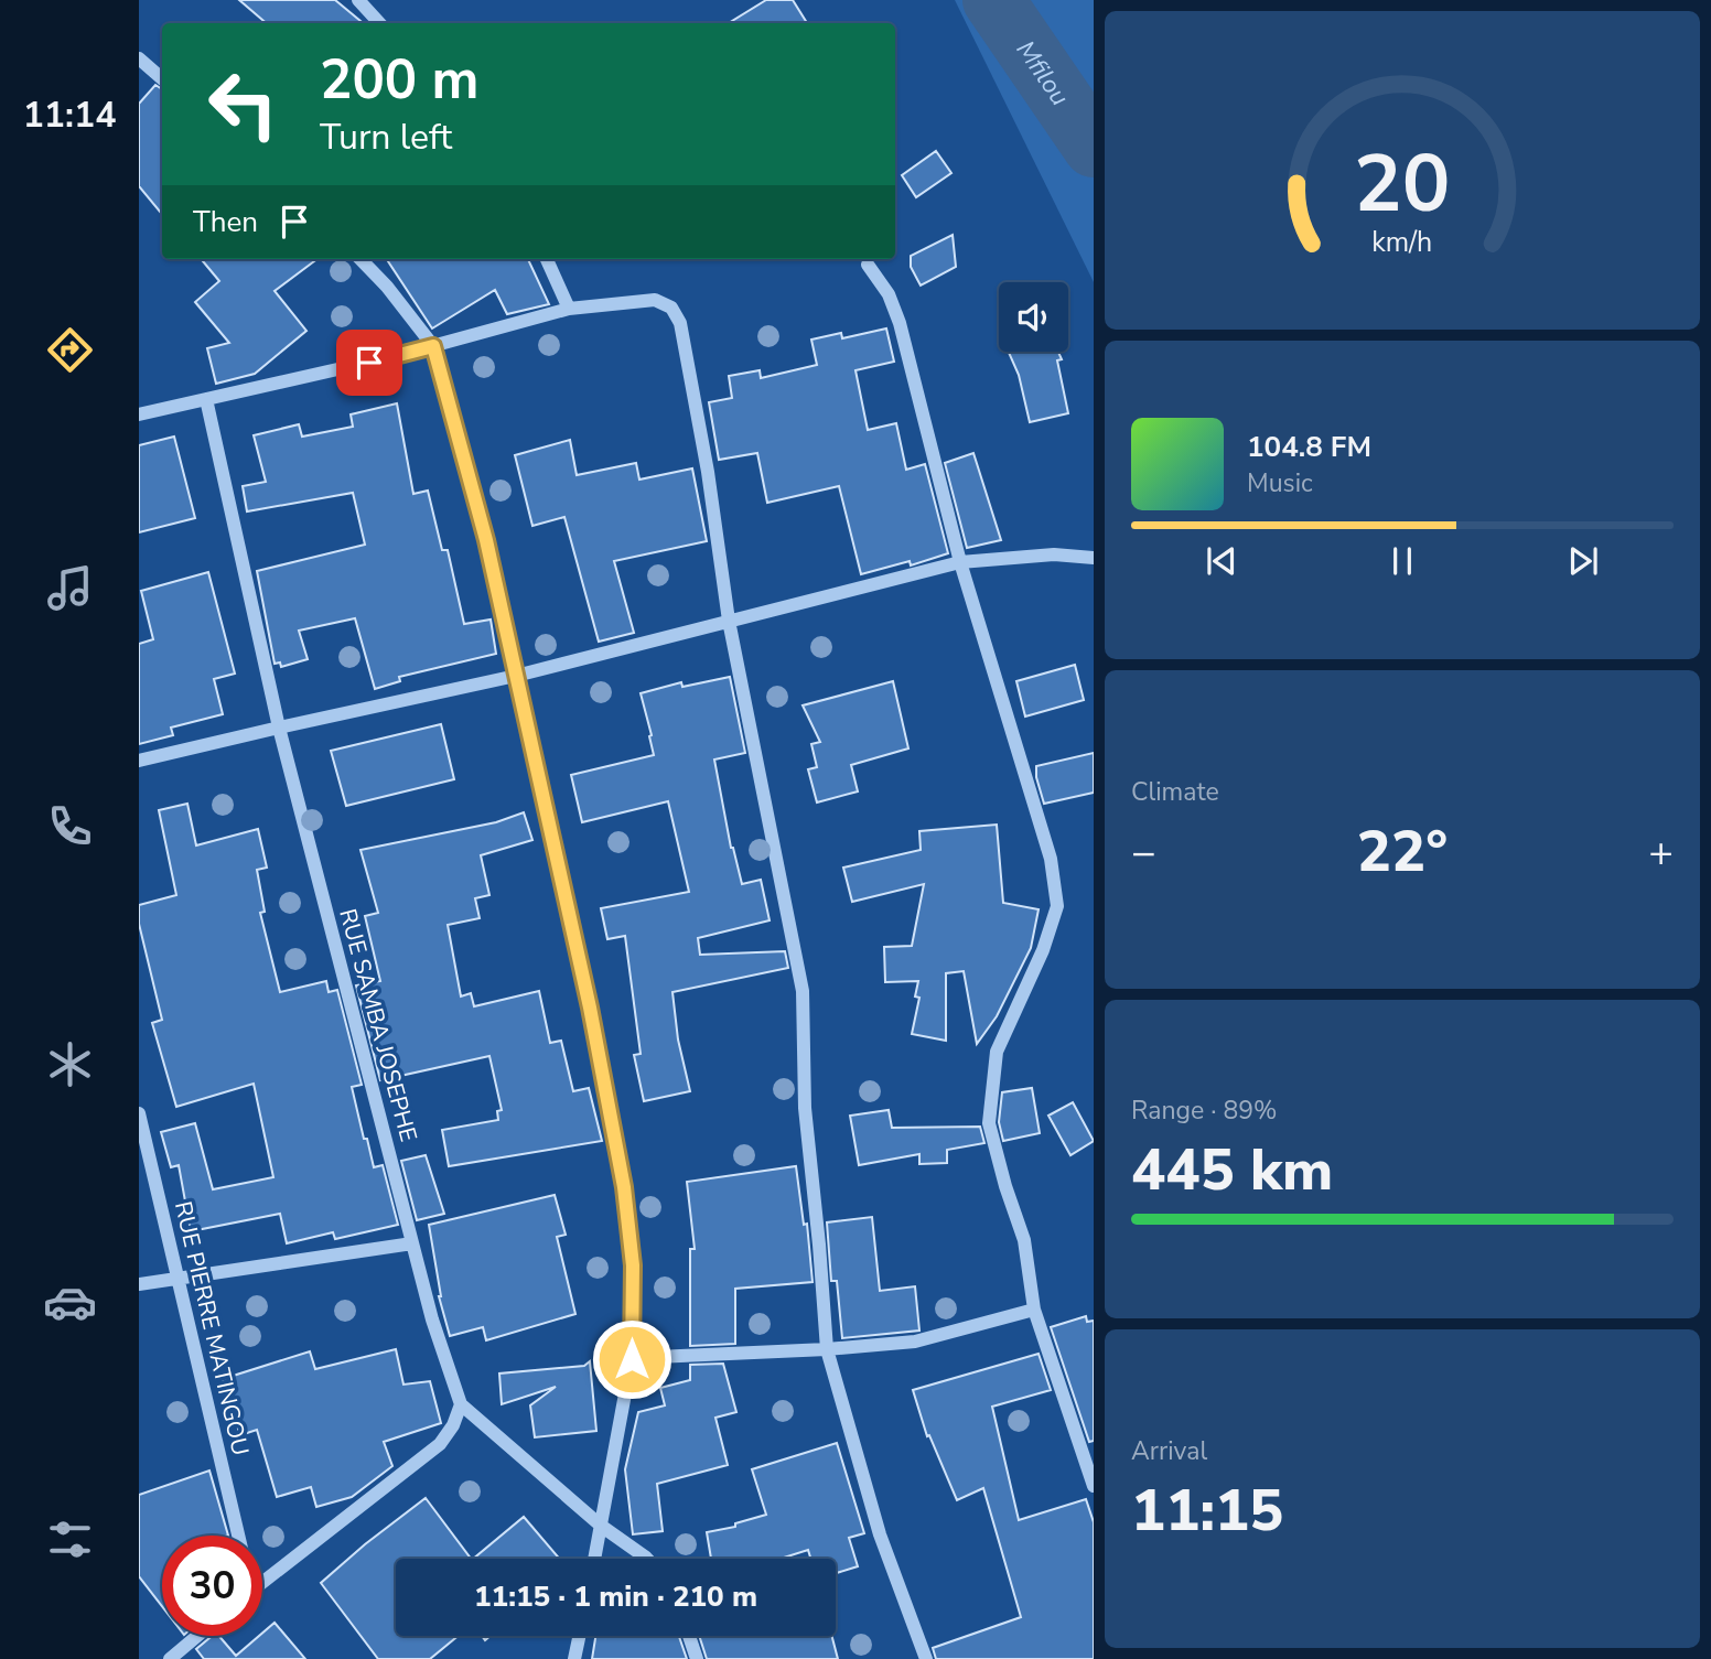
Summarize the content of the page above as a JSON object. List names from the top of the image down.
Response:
{
  "streets": {
    "street": ["RUE SAMBA JOSEPHE", "RUE PIERRE MATINGOU"]
  },
  "water": ["Mfilou"],
  "page": {
    "tabs": "11:14",
    "turn": ["200 m", "Turn left"],
    "then": "Then",
    "song": ["104.8 FM", "Music"],
    "tile": [
      "Climate",
      ["Range · 89%", "445 km"],
      ["Arrival", "11:15"]
    ],
    "heat": ["−", "22°", "+"],
    "limit": "30",
    "trip": "11:15 · 1 min · 210 m",
    "gauge": ["20", "km/h"]
  }
}
